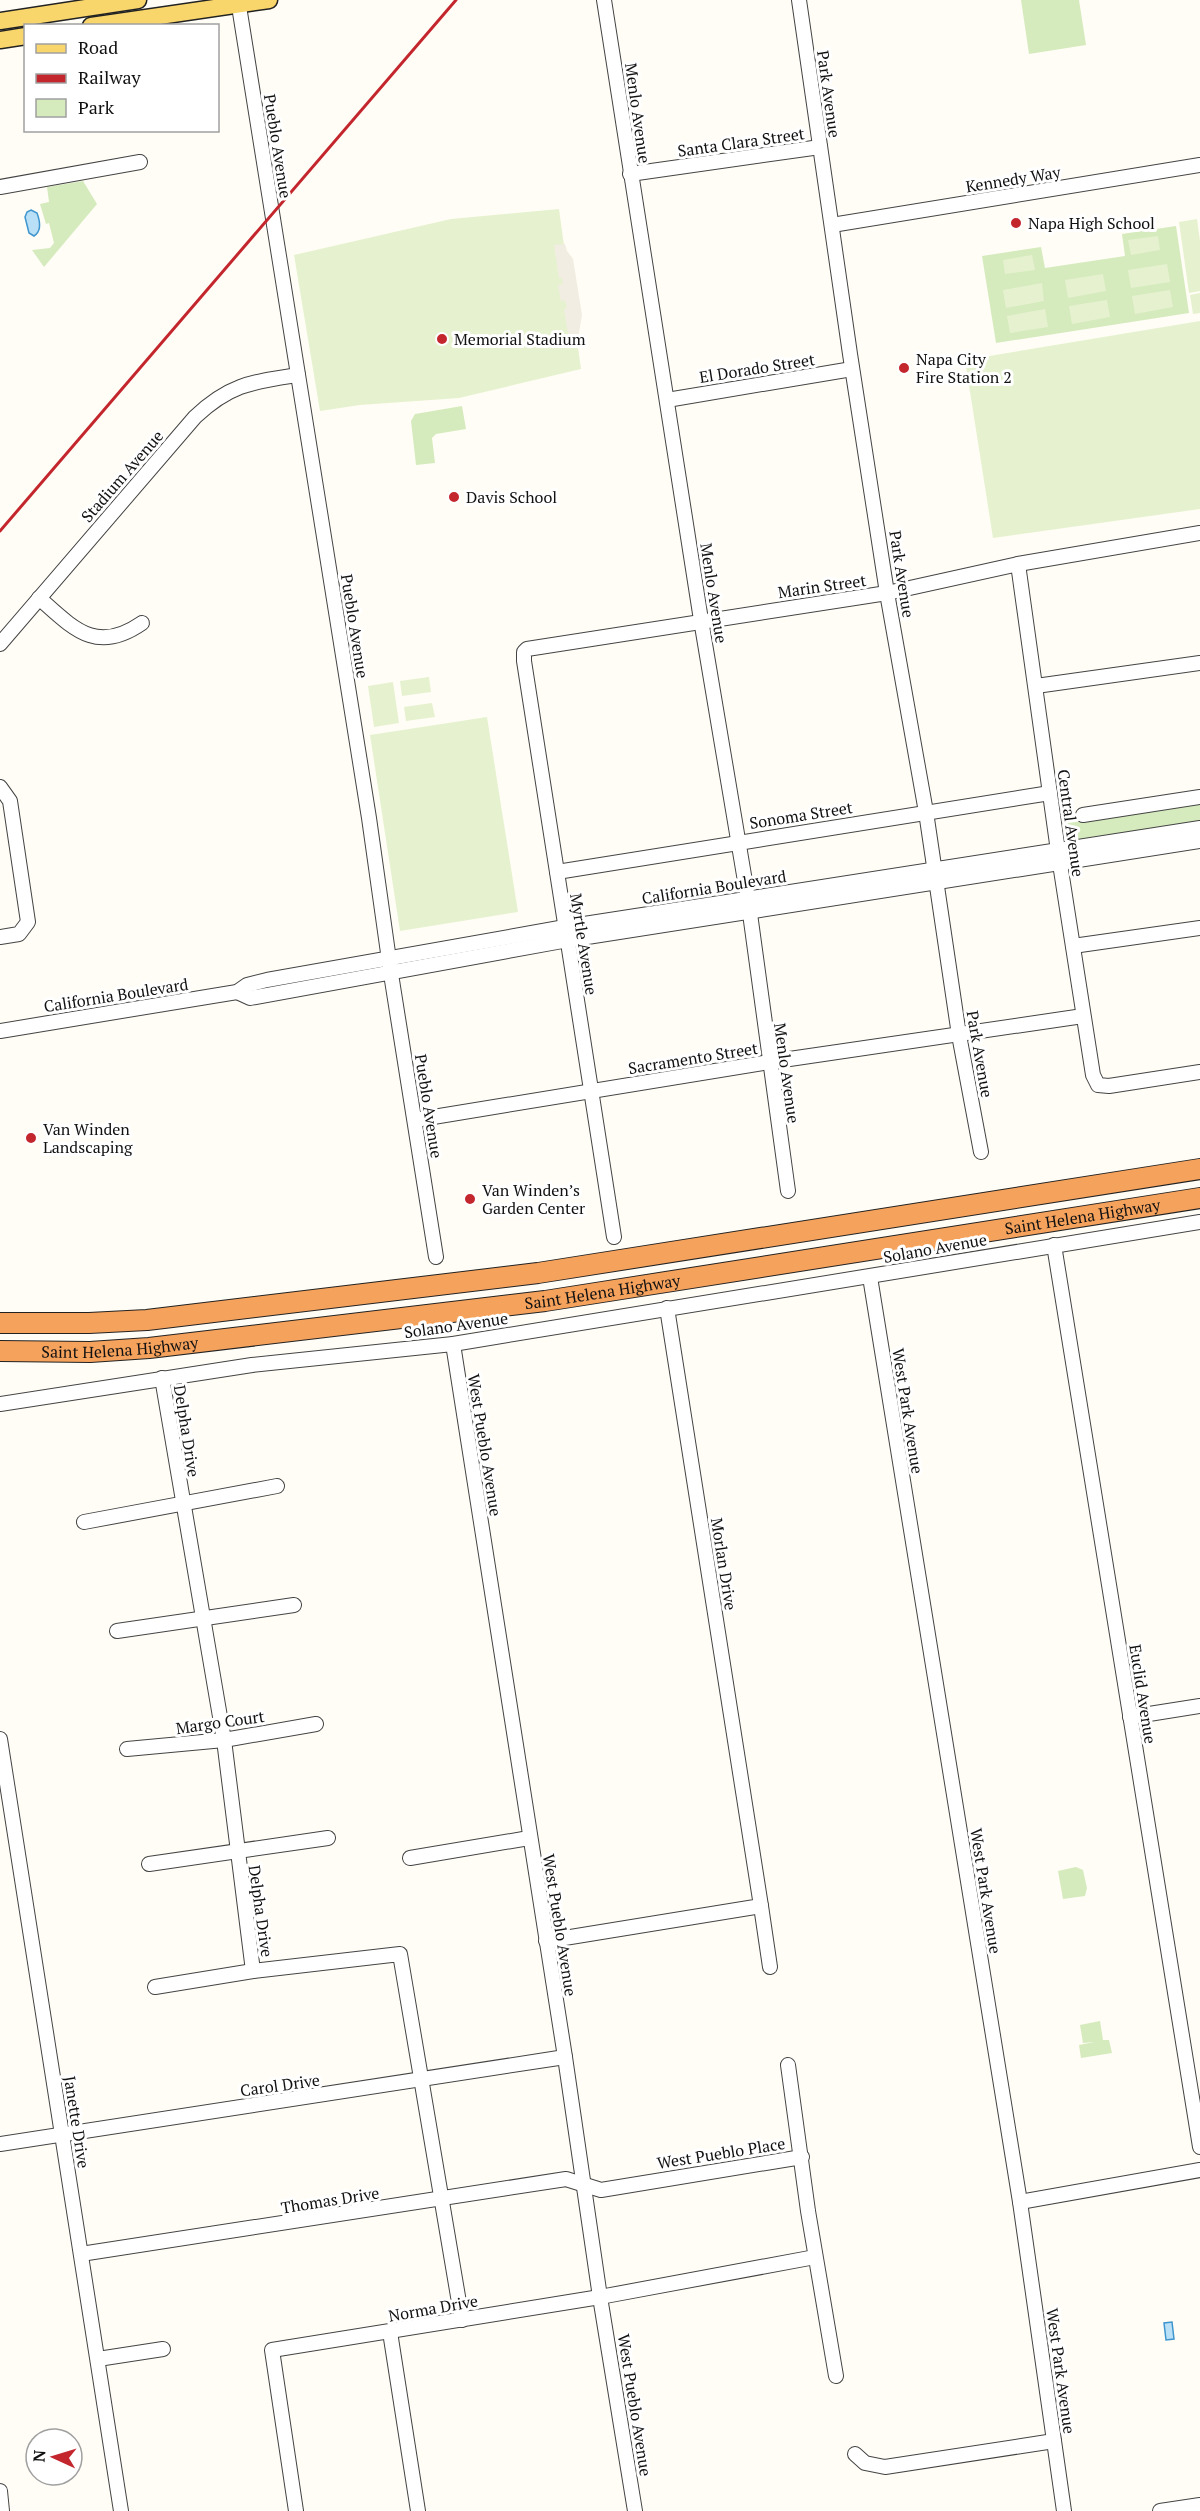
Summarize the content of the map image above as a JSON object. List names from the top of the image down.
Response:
{
  "streets": {
    "highway": ["Saint Helena Highway"],
    "street": [
      "Park Avenue",
      "Menlo Avenue",
      "Santa Clara Street",
      "Pueblo Avenue",
      "Kennedy Way",
      "El Dorado Street",
      "Stadium Avenue",
      "Marin Street",
      "Sonoma Street",
      "Central Avenue",
      "California Boulevard",
      "Myrtle Avenue",
      "Sacramento Street",
      "Solano Avenue",
      "West Park Avenue",
      "Delpha Drive",
      "West Pueblo Avenue",
      "Morlan Drive",
      "Euclid Avenue",
      "Margo Court",
      "Carol Drive",
      "Janette Drive",
      "West Pueblo Place",
      "Thomas Drive",
      "Norma Drive"
    ]
  },
  "crossings": [
    ["Park Avenue", "Santa Clara Street"],
    ["Park Avenue", "Kennedy Way"],
    ["Park Avenue", "El Dorado Street"],
    ["Park Avenue", "Marin Street"],
    ["Park Avenue", "Sonoma Street"],
    ["Park Avenue", "California Boulevard"],
    ["Park Avenue", "Sacramento Street"],
    ["Menlo Avenue", "Santa Clara Street"],
    ["Menlo Avenue", "El Dorado Street"],
    ["Menlo Avenue", "Marin Street"],
    ["Menlo Avenue", "Sonoma Street"],
    ["Menlo Avenue", "California Boulevard"],
    ["Menlo Avenue", "Sacramento Street"],
    ["Pueblo Avenue", "Stadium Avenue"],
    ["Pueblo Avenue", "California Boulevard"],
    ["Pueblo Avenue", "Sacramento Street"],
    ["Marin Street", "Central Avenue"],
    ["Marin Street", "Myrtle Avenue"],
    ["Sonoma Street", "Central Avenue"],
    ["Sonoma Street", "Myrtle Avenue"],
    ["Central Avenue", "California Boulevard"],
    ["Central Avenue", "Sacramento Street"],
    ["California Boulevard", "Myrtle Avenue"],
    ["Myrtle Avenue", "Sacramento Street"],
    ["Solano Avenue", "West Park Avenue"],
    ["Solano Avenue", "Delpha Drive"],
    ["Solano Avenue", "West Pueblo Avenue"],
    ["Solano Avenue", "Morlan Drive"],
    ["Solano Avenue", "Euclid Avenue"],
    ["Delpha Drive", "Margo Court"],
    ["Delpha Drive", "Carol Drive"],
    ["Delpha Drive", "Thomas Drive"],
    ["Delpha Drive", "Norma Drive"],
    ["West Pueblo Avenue", "Carol Drive"],
    ["West Pueblo Avenue", "West Pueblo Place"],
    ["West Pueblo Avenue", "Thomas Drive"],
    ["West Pueblo Avenue", "Norma Drive"],
    ["Carol Drive", "Janette Drive"],
    ["Janette Drive", "Thomas Drive"],
    ["West Pueblo Place", "Thomas Drive"]
  ],
  "places": [
    "Napa High School",
    "Memorial Stadium",
    "Napa City Fire Station 2",
    "Davis School",
    "Van Winden Landscaping",
    "Van Winden’s Garden Center"
  ],
  "legend": ["Road", "Railway", "Park"],
  "north": "left"
}
